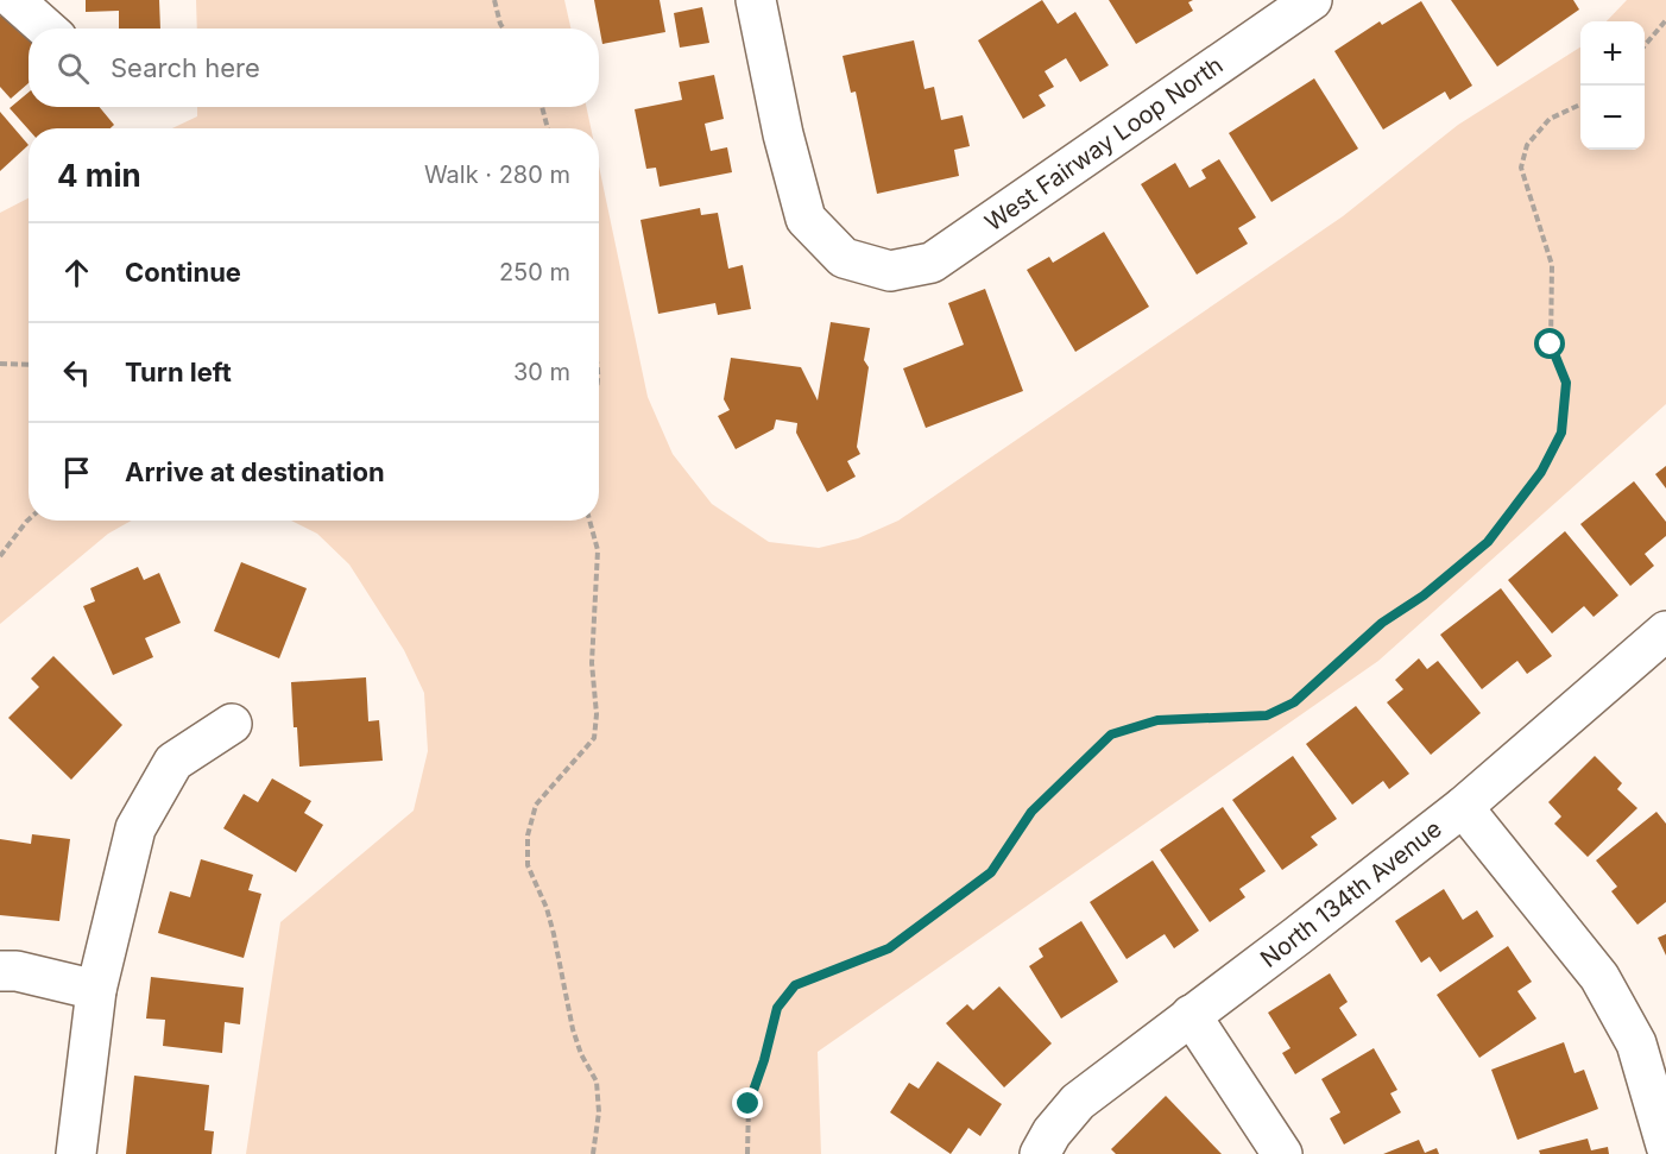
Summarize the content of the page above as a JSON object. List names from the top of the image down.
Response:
{
  "streets": {
    "street": ["West Fairway Loop North", "North 134th Avenue"]
  },
  "page": {
    "map_buttons": ["+", "−"],
    "search": "Search here",
    "heading": ["4 min", "Walk · 280 m"],
    "list": [
      ["Continue", "250 m"],
      ["Turn left", "30 m"],
      "Arrive at destination"
    ]
  }
}
